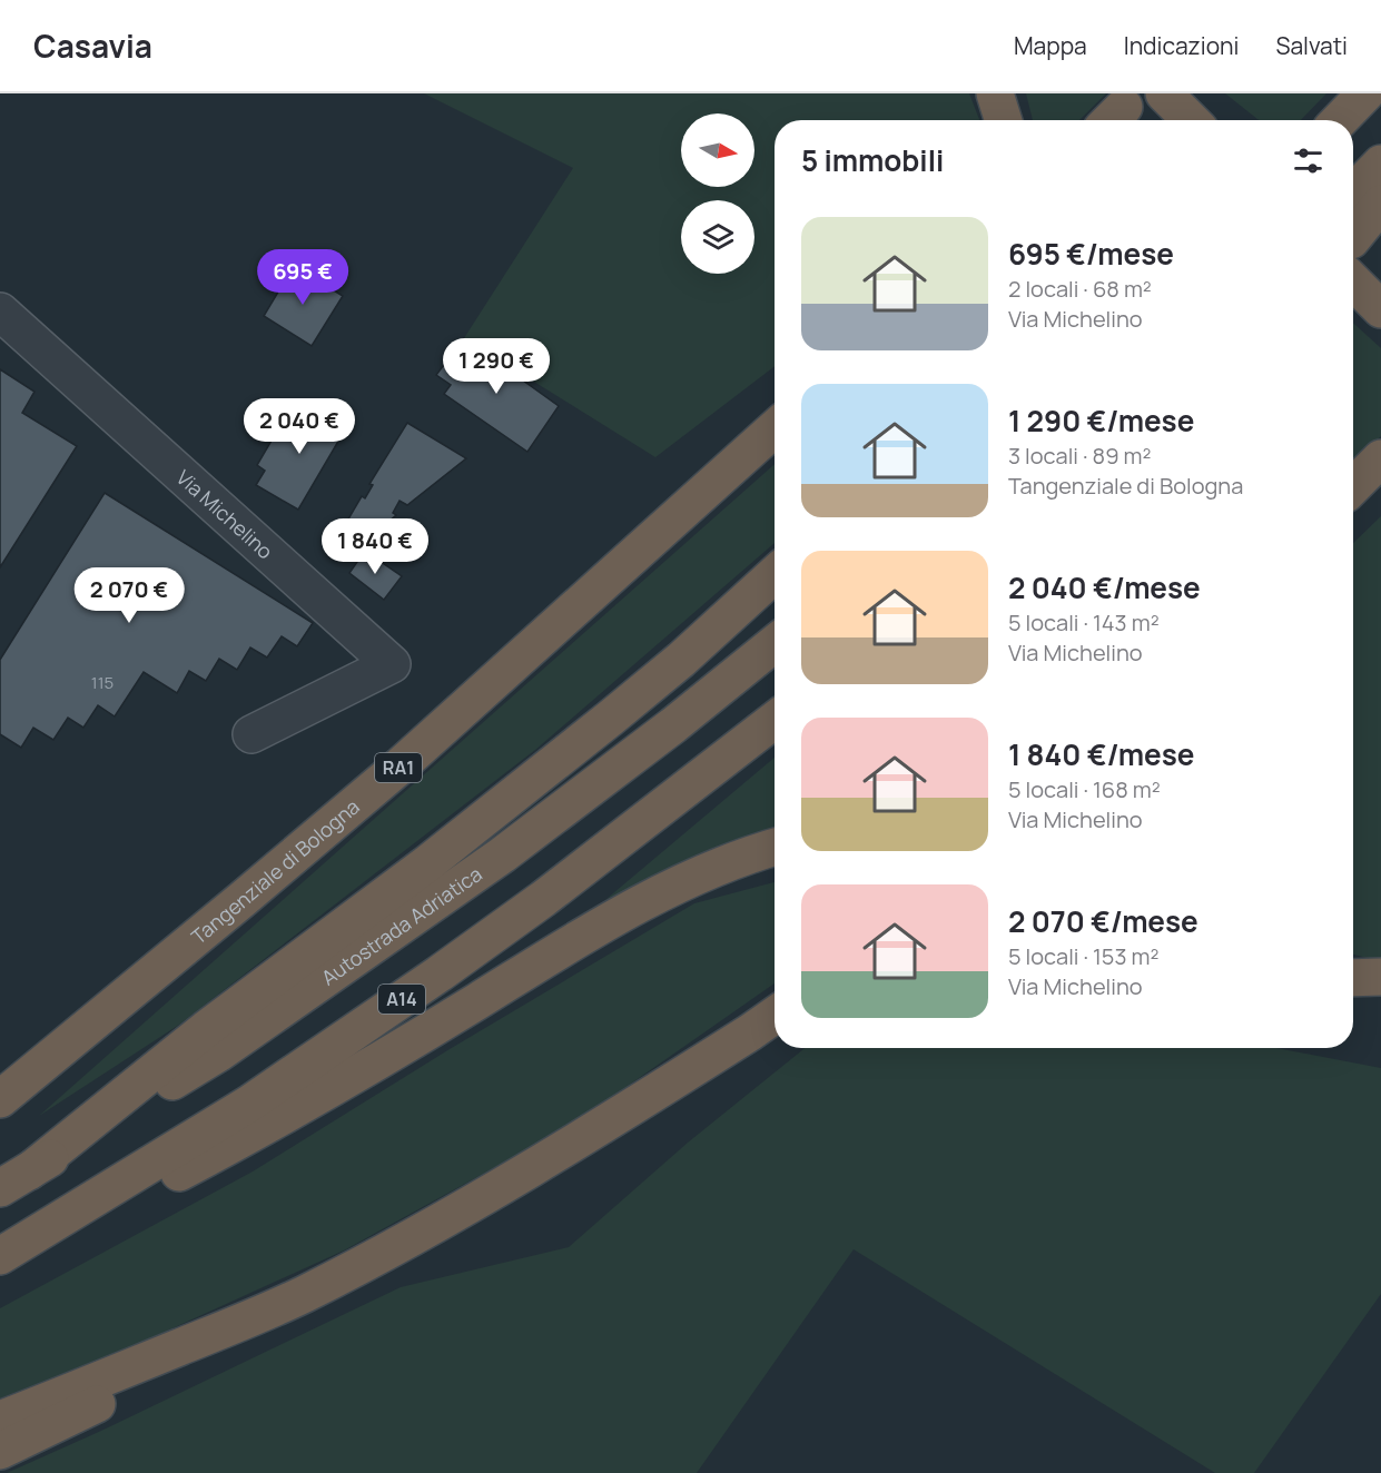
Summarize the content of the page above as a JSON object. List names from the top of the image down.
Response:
{
  "streets": {
    "highway": [
      "RA1",
      "Tangenziale di Bologna",
      "Autostrada Adriatica",
      "A14"
    ],
    "street": ["Via Michelino"]
  },
  "house_numbers": ["115"],
  "north": "right",
  "page": {
    "header": "Casavia",
    "nav": ["Mappa", "Indicazioni", "Salvati"],
    "heading": "5 immobili",
    "list": [
      {
        "name": "695 €/mese",
        "note": "2 locali · 68 m² · Via Michelino"
      },
      {
        "name": "1 290 €/mese",
        "note": "3 locali · 89 m² · Tangenziale di Bologna"
      },
      {
        "name": "2 040 €/mese",
        "note": "5 locali · 143 m² · Via Michelino"
      },
      {
        "name": "1 840 €/mese",
        "note": "5 locali · 168 m² · Via Michelino"
      },
      {
        "name": "2 070 €/mese",
        "note": "5 locali · 153 m² · Via Michelino"
      }
    ],
    "price": [
      "695 €",
      "1 290 €",
      "2 040 €",
      "1 840 €",
      "2 070 €"
    ]
  }
}
